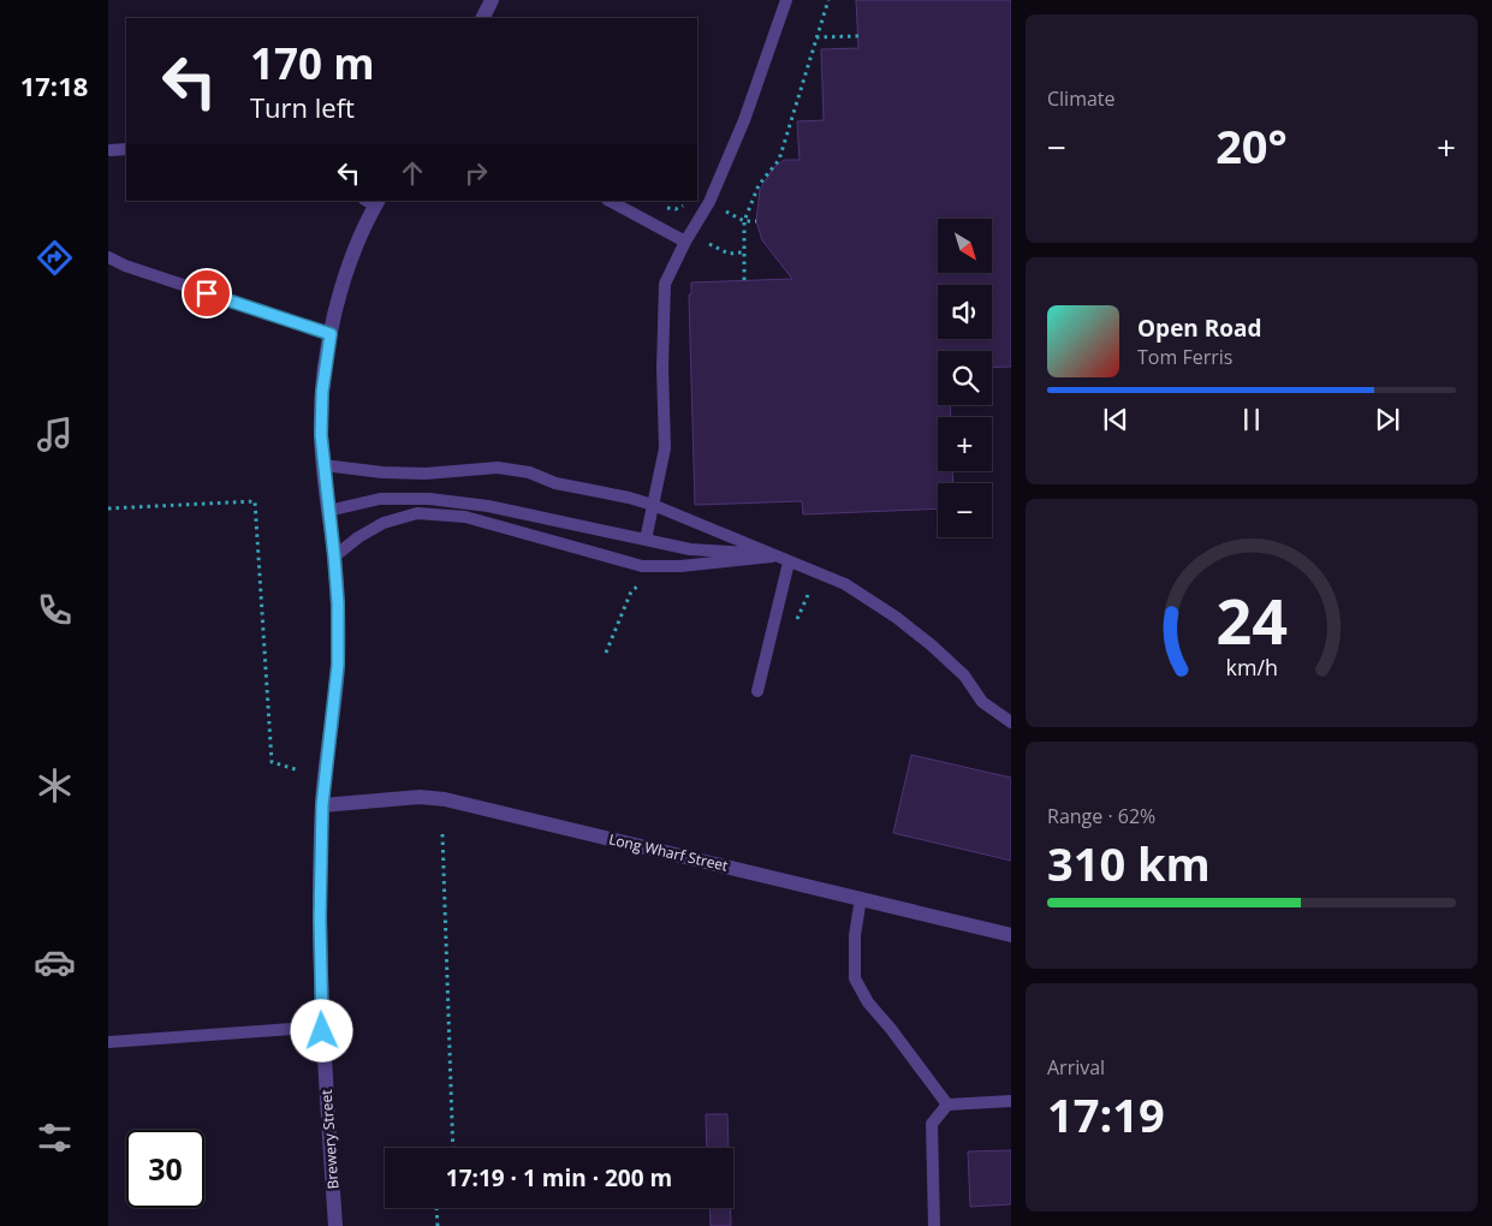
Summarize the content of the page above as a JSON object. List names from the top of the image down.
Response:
{
  "streets": {
    "street": ["Long Wharf Street", "Brewery Street"]
  },
  "crossings": [
    ["Long Wharf Street", "Brewery Street"]
  ],
  "north": "bottom right",
  "page": {
    "tabs": "17:18",
    "tile": [
      "Climate",
      ["Range · 62%", "310 km"],
      ["Arrival", "17:19"]
    ],
    "turn": ["170 m", "Turn left"],
    "heat": ["−", "20°", "+"],
    "map_buttons": ["+", "−"],
    "song": ["Open Road", "Tom Ferris"],
    "limit": "30",
    "trip": "17:19 · 1 min · 200 m",
    "gauge": ["24", "km/h"]
  }
}
